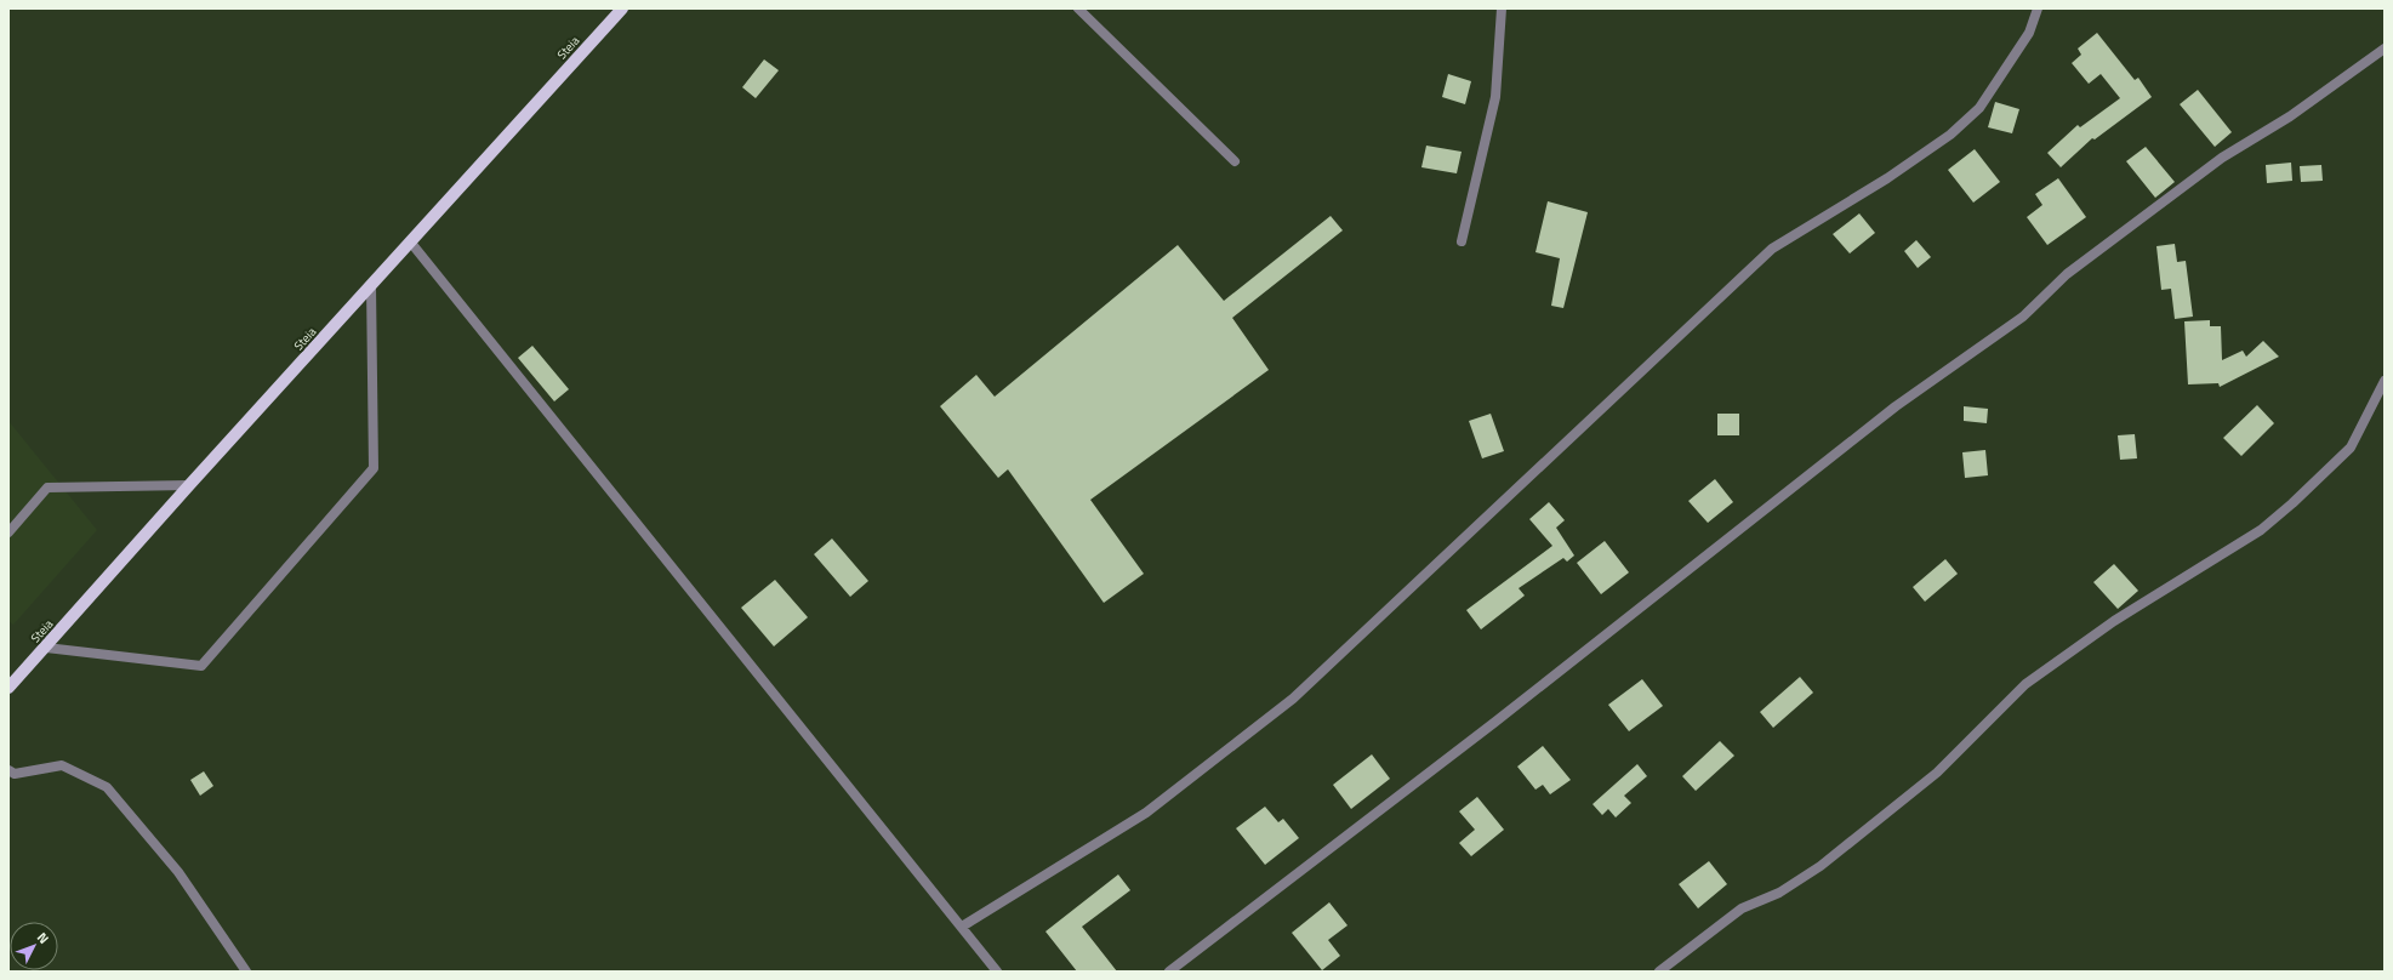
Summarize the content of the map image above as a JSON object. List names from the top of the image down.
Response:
{
  "streets": {
    "main road": ["Steia"]
  },
  "north": "top right"
}
